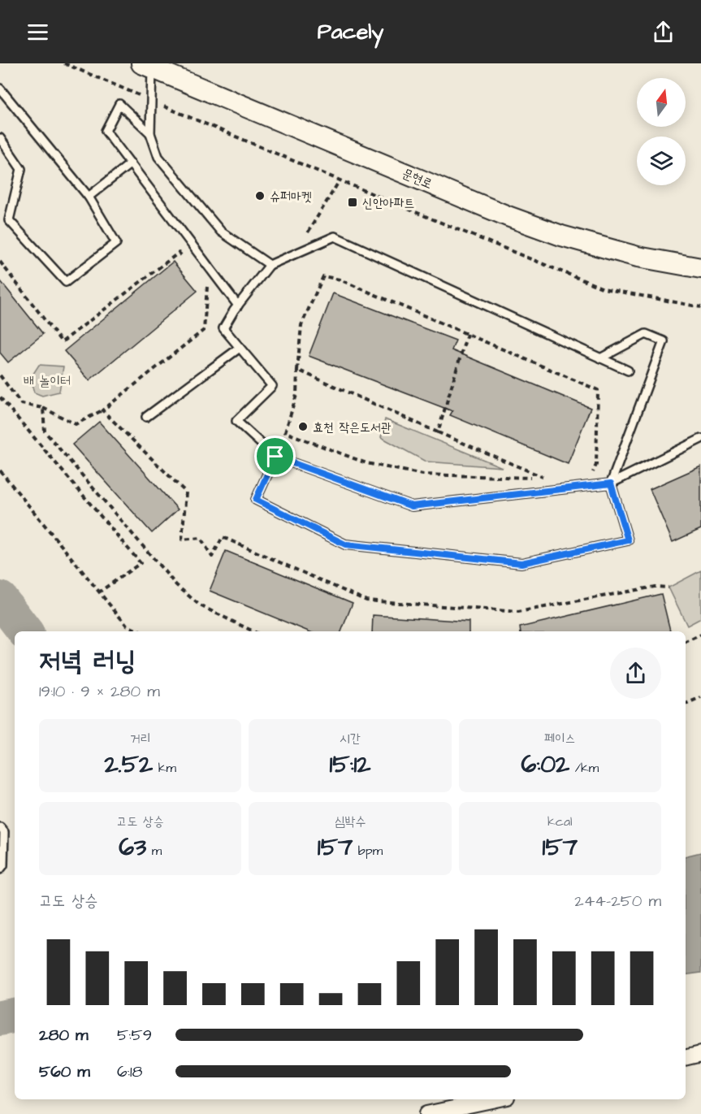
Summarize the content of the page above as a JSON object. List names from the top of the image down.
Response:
{
  "streets": {
    "street": ["문현로"]
  },
  "parks": ["배 놀이터"],
  "places": {
    "other": ["슈퍼마켓", "효천 작은도서관"],
    "transit": ["신안아파트"]
  },
  "north": "top",
  "page": {
    "header": "Pacely",
    "heading": ["저녁 러닝", "19:10 · 9 × 280 m"],
    "stats": [
      ["거리", "2.52 km"],
      ["시간", "15:12"],
      ["페이스", "6:02 /km"],
      ["고도 상승", "63 m"],
      ["심박수", "157 bpm"],
      ["kcal", "157"]
    ],
    "chart": ["고도 상승", "244–250 m"],
    "list": [
      {
        "name": "280 m",
        "note": "5:59"
      },
      {
        "name": "560 m",
        "note": "6:18"
      }
    ]
  }
}
